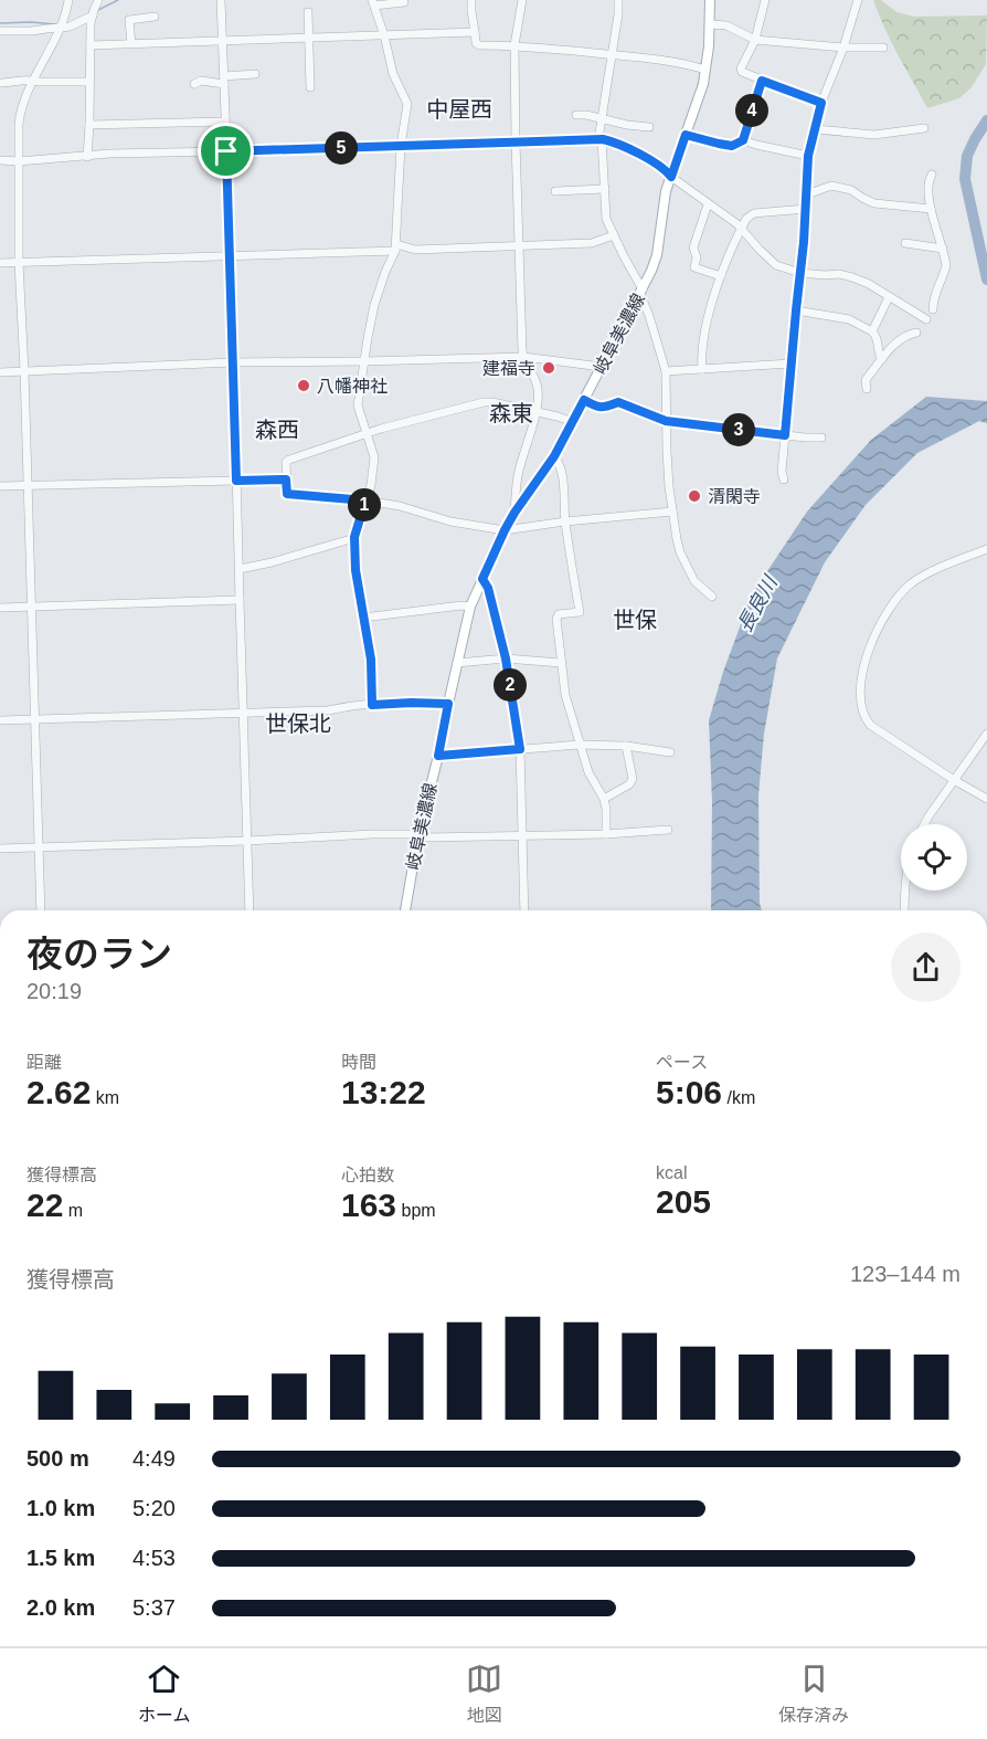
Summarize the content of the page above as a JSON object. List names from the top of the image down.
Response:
{
  "streets": {
    "main road": ["岐阜美濃線"]
  },
  "districts": [
    "中屋西",
    "森東",
    "森西",
    "世保",
    "世保北"
  ],
  "water": ["長良川"],
  "places": ["建福寺", "八幡神社", "清閑寺"],
  "page": {
    "pins": [
      "4",
      "5",
      "3",
      "1",
      "2"
    ],
    "heading": ["夜のラン", "20:19"],
    "stats": [
      ["距離", "2.62 km"],
      ["時間", "13:22"],
      ["ペース", "5:06 /km"],
      ["獲得標高", "22 m"],
      ["心拍数", "163 bpm"],
      ["kcal", "205"]
    ],
    "chart": ["獲得標高", "123–144 m"],
    "list": [
      {
        "name": "500 m",
        "note": "4:49"
      },
      {
        "name": "1.0 km",
        "note": "5:20"
      },
      {
        "name": "1.5 km",
        "note": "4:53"
      },
      {
        "name": "2.0 km",
        "note": "5:37"
      }
    ],
    "tabs": ["ホーム", "地図", "保存済み"]
  }
}
